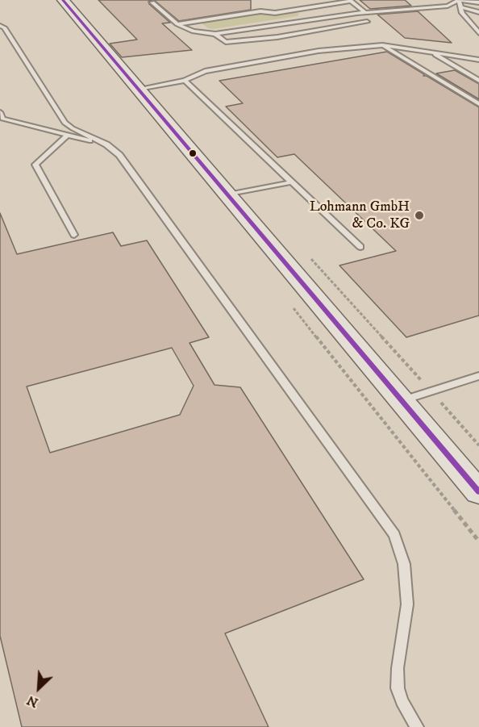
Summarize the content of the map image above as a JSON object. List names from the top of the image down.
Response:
{
  "places": ["Lohmann GmbH & Co. KG"],
  "north": "bottom left"
}
